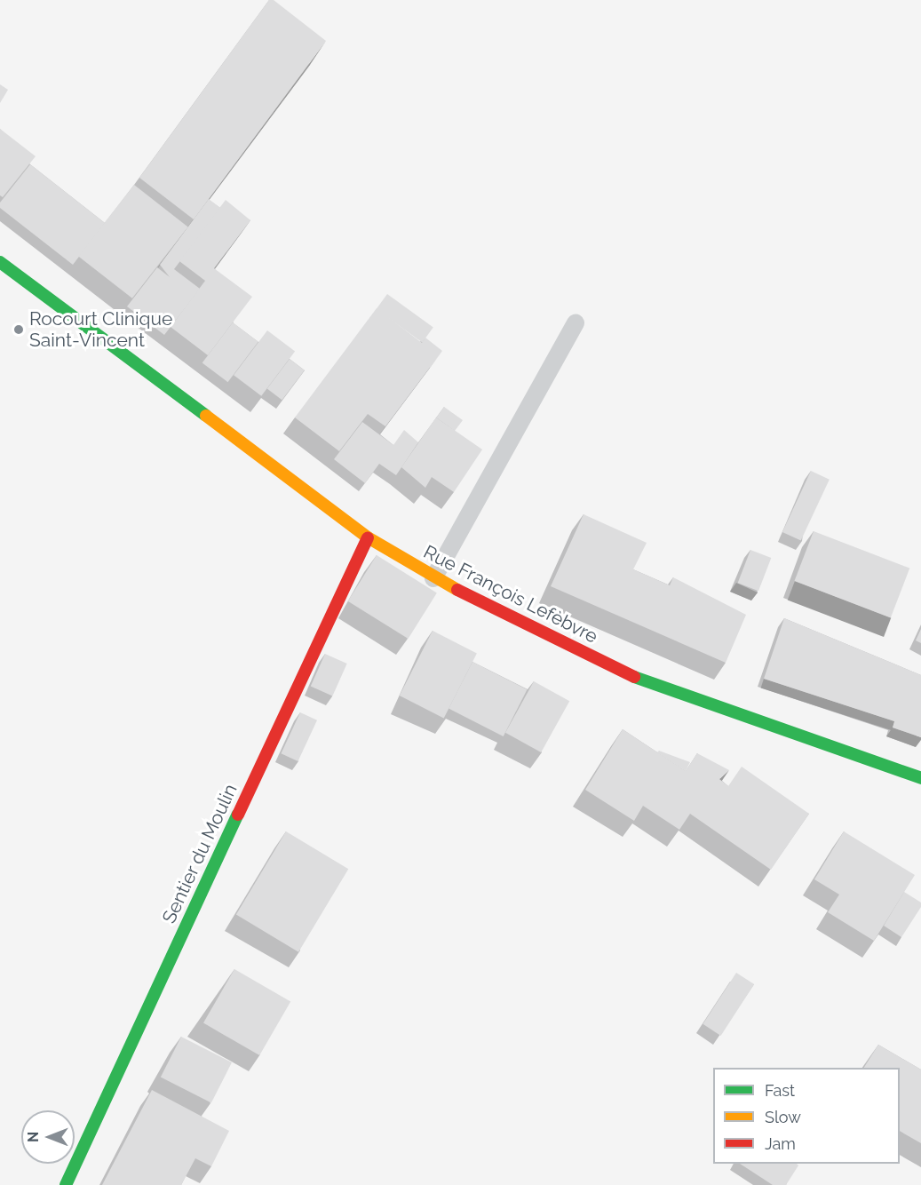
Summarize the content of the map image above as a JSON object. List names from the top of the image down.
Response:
{
  "streets": {
    "main road": ["Rue François Lefèbvre", "Sentier du Moulin"]
  },
  "crossings": [
    ["Rue François Lefèbvre", "Sentier du Moulin"]
  ],
  "places": ["Rocourt Clinique Saint-Vincent"],
  "legend": ["Fast", "Slow", "Jam"],
  "north": "left"
}
